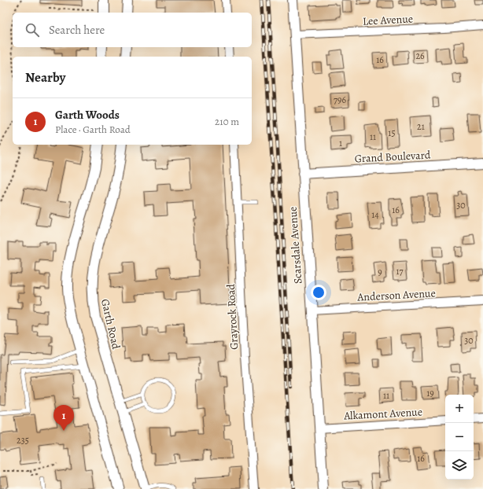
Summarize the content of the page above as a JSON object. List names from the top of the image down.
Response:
{
  "streets": {
    "street": [
      "Lee Avenue",
      "Grand Boulevard",
      "Scarsdale Avenue",
      "Anderson Avenue",
      "Grayrock Road",
      "Garth Road",
      "Alkamont Avenue"
    ]
  },
  "crossings": [
    ["Lee Avenue", "Scarsdale Avenue"],
    ["Grand Boulevard", "Scarsdale Avenue"],
    ["Scarsdale Avenue", "Anderson Avenue"],
    ["Scarsdale Avenue", "Alkamont Avenue"]
  ],
  "house_numbers": [
    "26",
    "16",
    "796",
    "21",
    "15",
    "11",
    "1",
    "30",
    "16",
    "14",
    "17",
    "9",
    "30",
    "19",
    "11",
    "235",
    "16"
  ],
  "page": {
    "search": "Search here",
    "heading": "Nearby",
    "list": [
      {
        "mark": "1",
        "name": "Garth Woods",
        "note": "Place · Garth Road",
        "value": "210 m"
      }
    ],
    "map_buttons": ["+", "−"],
    "pins": "1"
  }
}
